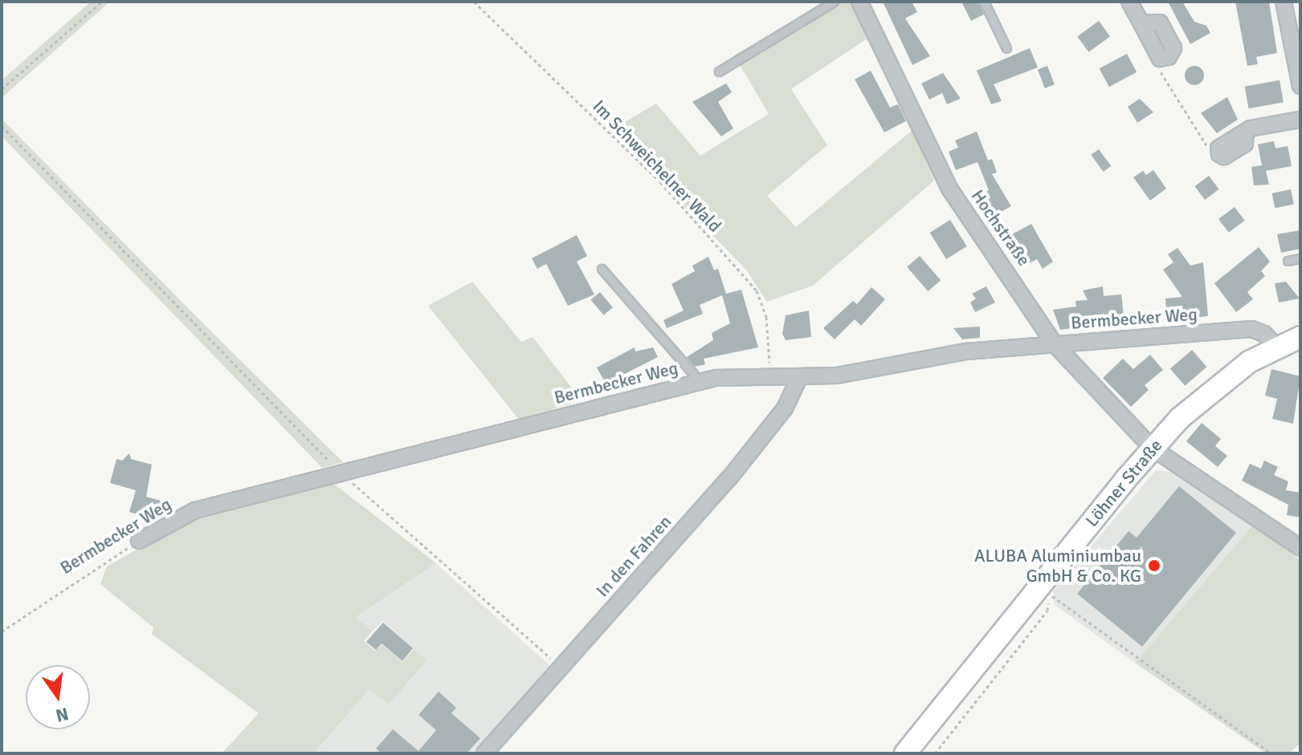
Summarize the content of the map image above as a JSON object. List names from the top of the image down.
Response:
{
  "streets": {
    "main road": ["Löhner Straße"],
    "street": ["Hochstraße", "Bermbecker Weg", "In den Fahren"],
    "path": ["Im Schweichelner Wald"]
  },
  "crossings": [
    ["Im Schweichelner Wald", "Bermbecker Weg"],
    ["Hochstraße", "Bermbecker Weg"],
    ["Hochstraße", "Löhner Straße"],
    ["Bermbecker Weg", "Löhner Straße"],
    ["Bermbecker Weg", "In den Fahren"]
  ],
  "places": ["ALUBA Aluminiumbau GmbH & Co. KG"],
  "north": "bottom"
}
